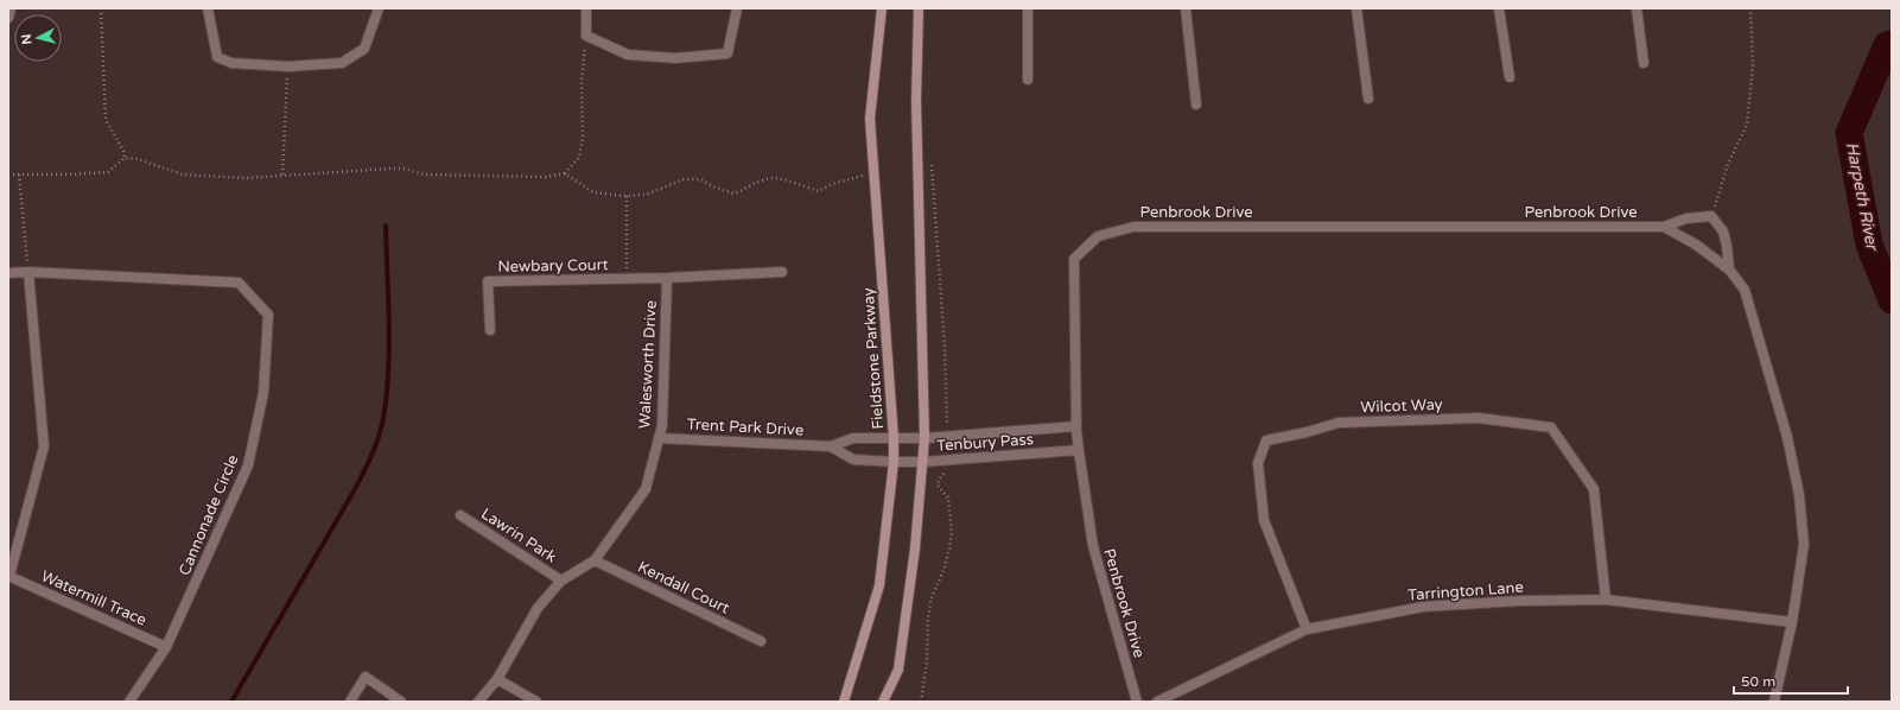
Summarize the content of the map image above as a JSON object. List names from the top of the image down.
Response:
{
  "streets": {
    "street": [
      "Penbrook Drive",
      "Newbary Court",
      "Fieldstone Parkway",
      "Walesworth Drive",
      "Wilcot Way",
      "Trent Park Drive",
      "Tenbury Pass",
      "Cannonade Circle",
      "Lawrin Park",
      "Kendall Court",
      "Tarrington Lane",
      "Watermill Trace"
    ]
  },
  "crossings": [
    ["Penbrook Drive", "Tenbury Pass"],
    ["Penbrook Drive", "Tarrington Lane"],
    ["Newbary Court", "Walesworth Drive"],
    ["Fieldstone Parkway", "Trent Park Drive"],
    ["Fieldstone Parkway", "Tenbury Pass"],
    ["Walesworth Drive", "Trent Park Drive"],
    ["Walesworth Drive", "Lawrin Park"],
    ["Walesworth Drive", "Kendall Court"],
    ["Wilcot Way", "Tarrington Lane"],
    ["Trent Park Drive", "Tenbury Pass"],
    ["Cannonade Circle", "Watermill Trace"]
  ],
  "water": ["Harpeth River"],
  "scale_bar": "50 m",
  "north": "left"
}
